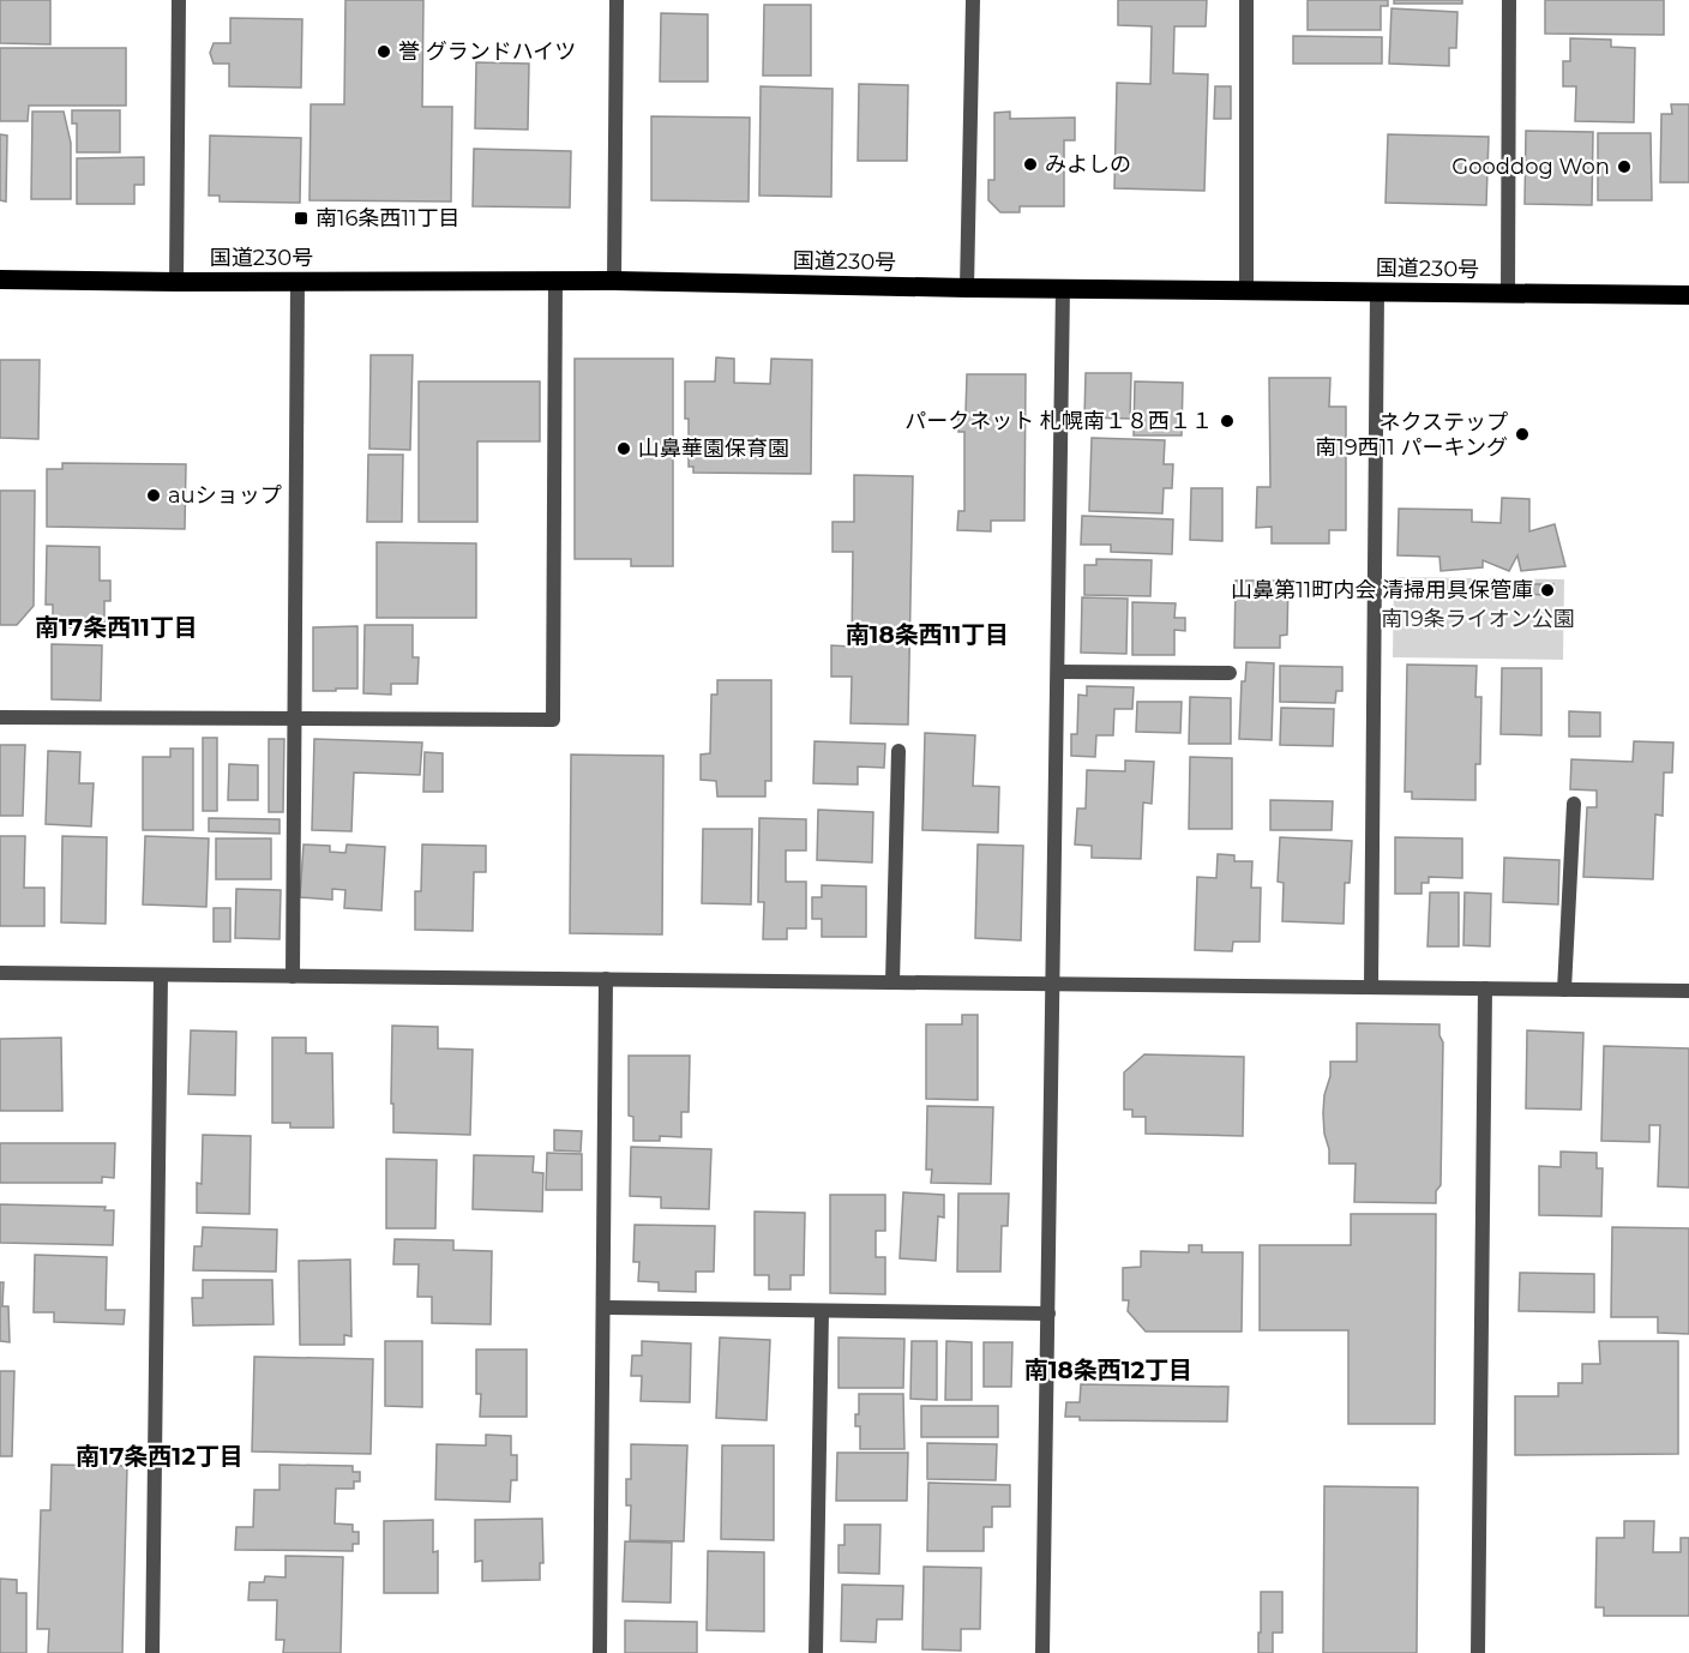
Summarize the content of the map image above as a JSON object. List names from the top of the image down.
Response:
{
  "streets": {
    "highway": ["国道230号"]
  },
  "districts": [
    "南17条西11丁目",
    "南18条西11丁目",
    "南18条西12丁目",
    "南17条西12丁目"
  ],
  "parks": ["南19条ライオン公園"],
  "places": {
    "other": [
      "誉 グランドハイツ",
      "みよしの",
      "Gooddog Won",
      "パークネット 札幌南１８西１１",
      "ネクステップ 南19西11 パーキング",
      "山鼻華園保育園",
      "auショップ",
      "山鼻第11町内会 清掃用具保管庫"
    ],
    "transit": ["南16条西11丁目"]
  }
}
